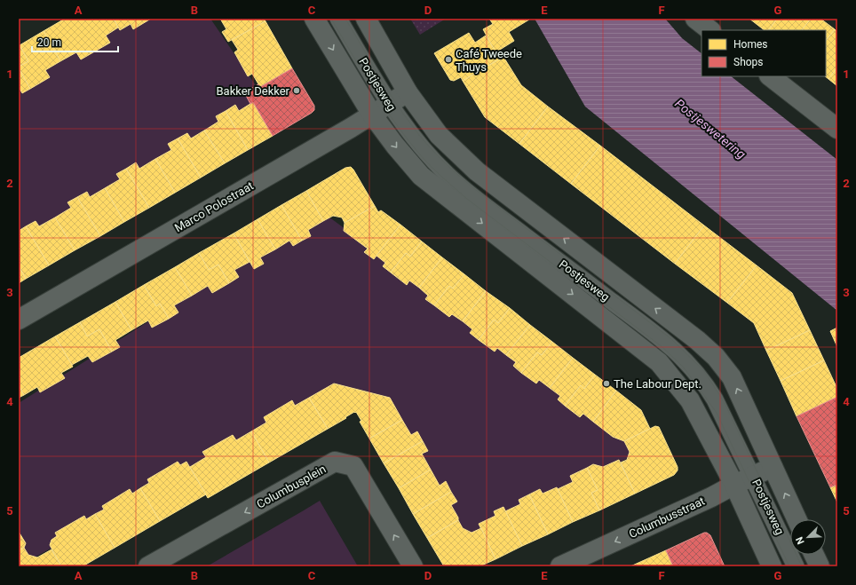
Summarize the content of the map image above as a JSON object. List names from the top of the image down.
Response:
{
  "streets": {
    "street": [
      "Postjesweg",
      "Marco Polostraat",
      "Columbusplein",
      "Columbusstraat"
    ]
  },
  "crossings": [
    ["Postjesweg", "Marco Polostraat"],
    ["Postjesweg", "Columbusstraat"]
  ],
  "one_way": ["Columbusstraat"],
  "water": ["Postjeswetering"],
  "places": ["Café Tweede Thuys", "Bakker Dekker", "The Labour Dept."],
  "legend": ["Homes", "Shops"],
  "scale_bar": "20 m",
  "north": "bottom left",
  "grid": {
    "columns": [
      "A",
      "B",
      "C",
      "D",
      "E",
      "F",
      "G"
    ],
    "rows": [
      "1",
      "2",
      "3",
      "4",
      "5"
    ]
  }
}
